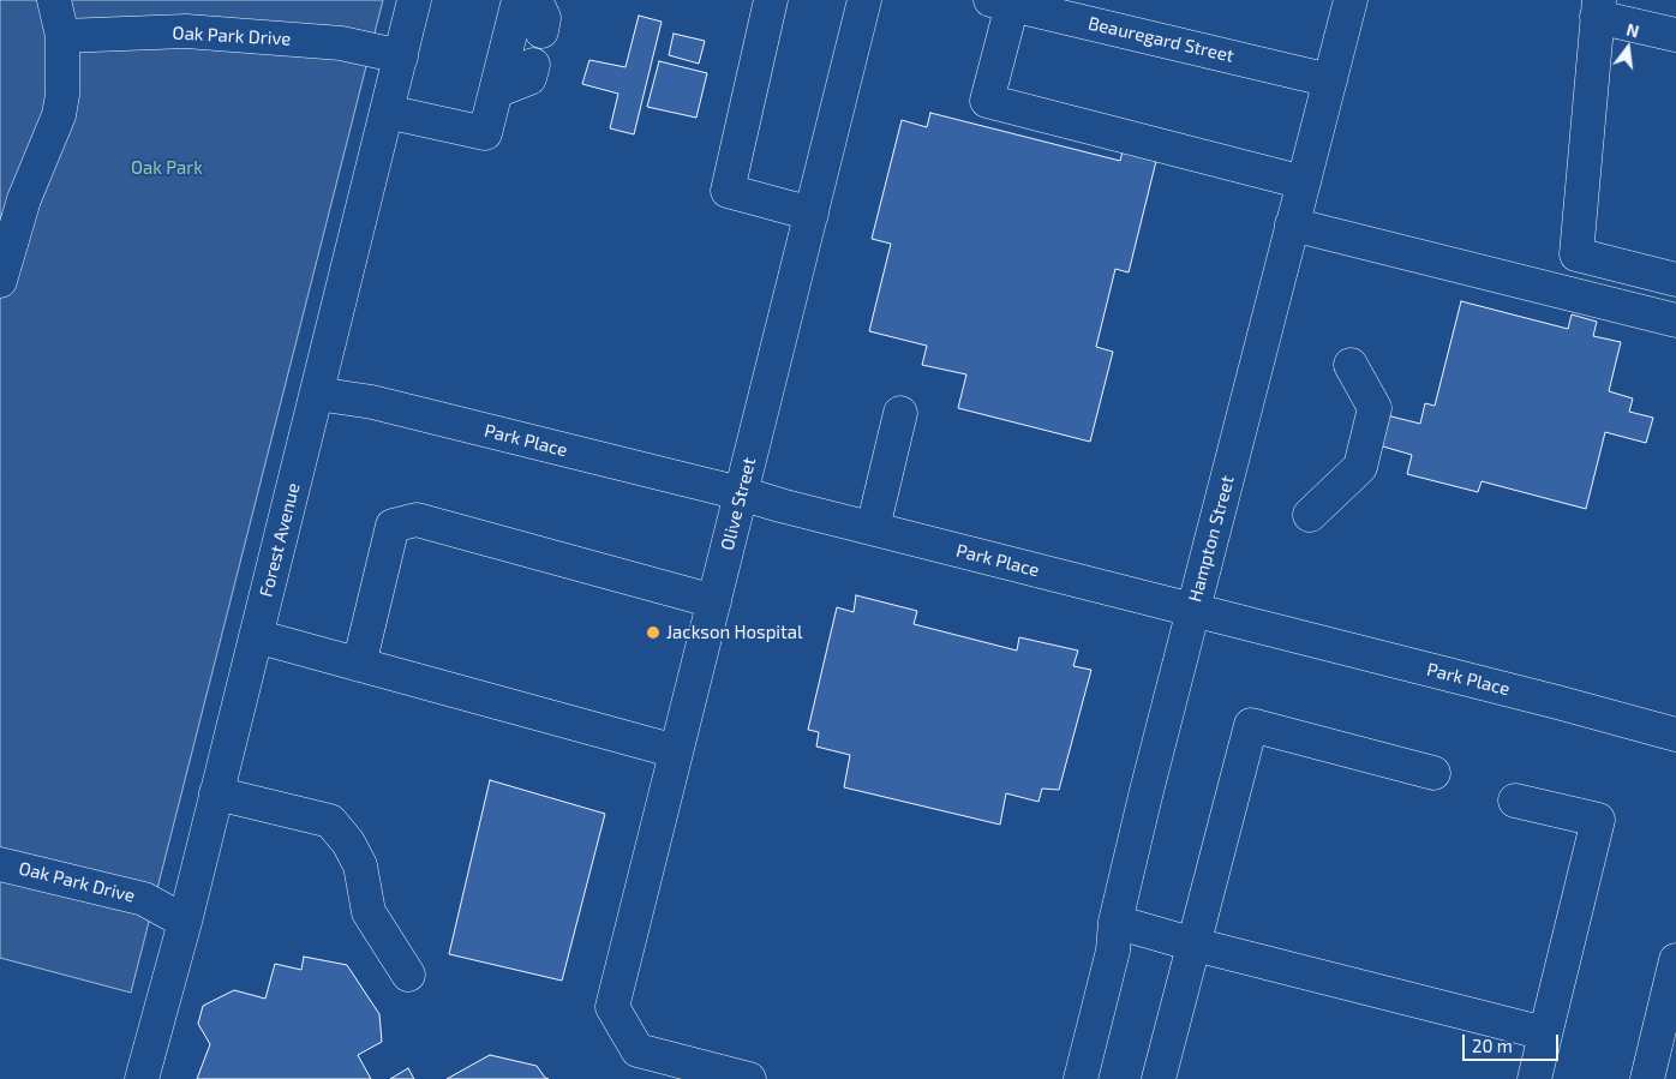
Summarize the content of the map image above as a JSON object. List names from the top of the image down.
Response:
{
  "streets": {
    "street": [
      "Oak Park Drive",
      "Beauregard Street",
      "Park Place",
      "Olive Street",
      "Hampton Street",
      "Forest Avenue"
    ]
  },
  "crossings": [
    ["Oak Park Drive", "Forest Avenue"],
    ["Beauregard Street", "Hampton Street"],
    ["Park Place", "Olive Street"],
    ["Park Place", "Hampton Street"],
    ["Park Place", "Forest Avenue"]
  ],
  "parks": ["Oak Park"],
  "places": ["Jackson Hospital"],
  "scale_bar": "20 m",
  "north": "top"
}
